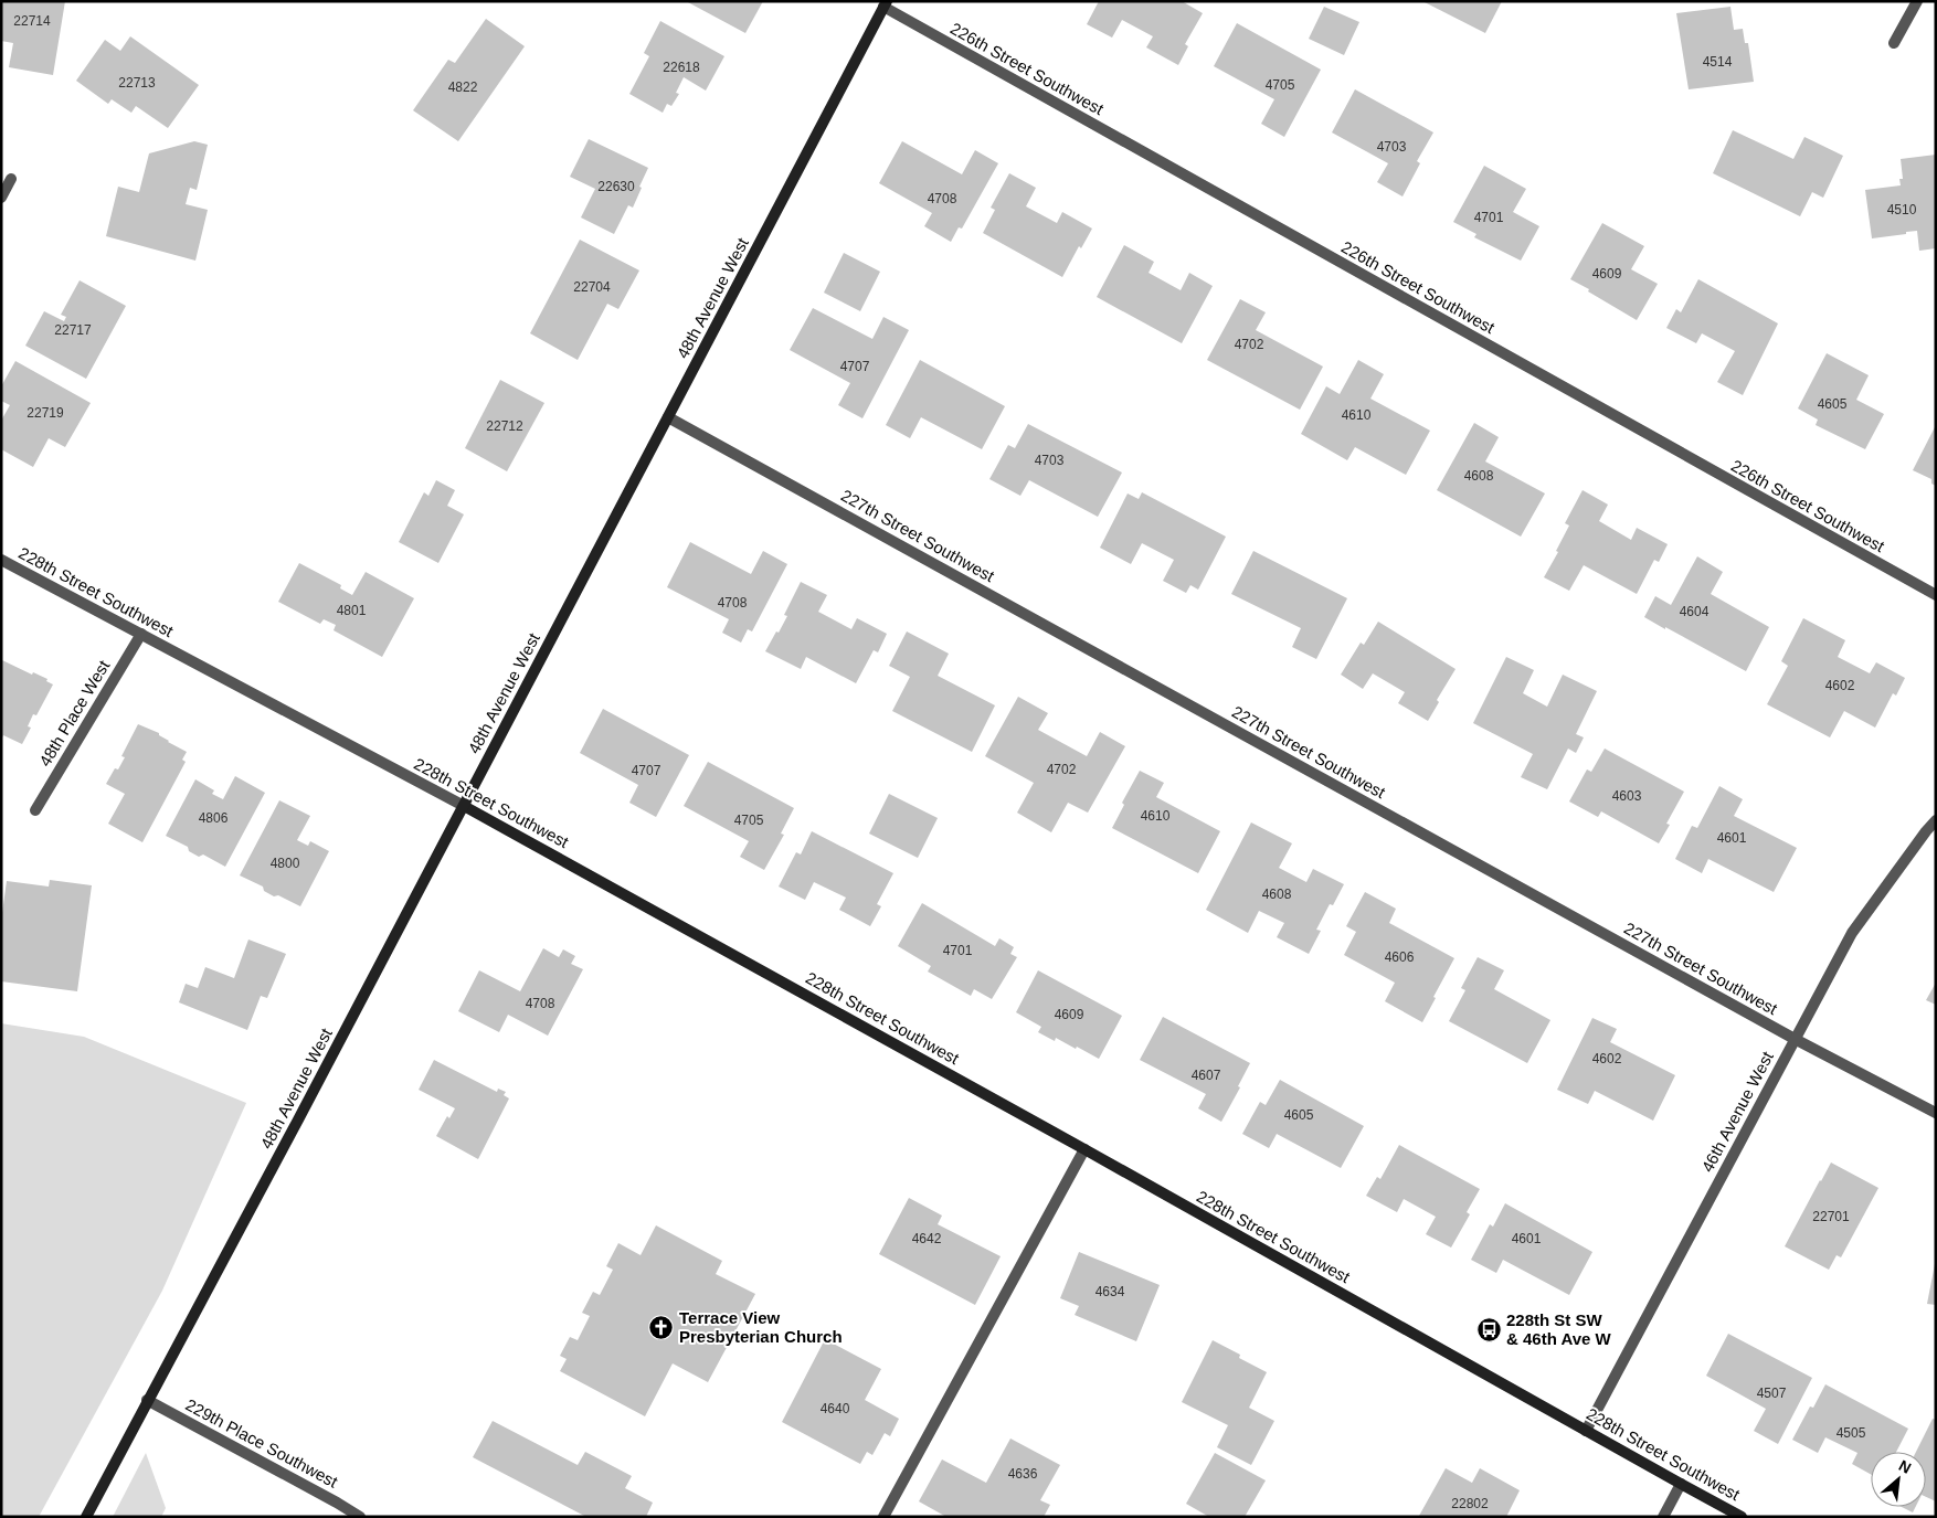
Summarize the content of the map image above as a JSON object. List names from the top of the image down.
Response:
{
  "streets": {
    "main road": ["48th Avenue West", "228th Street Southwest"],
    "street": [
      "226th Street Southwest",
      "227th Street Southwest",
      "48th Place West",
      "46th Avenue West",
      "229th Place Southwest"
    ]
  },
  "crossings": [
    ["226th Street Southwest", "48th Avenue West"],
    ["48th Avenue West", "227th Street Southwest"],
    ["48th Avenue West", "228th Street Southwest"],
    ["48th Avenue West", "229th Place Southwest"],
    ["227th Street Southwest", "46th Avenue West"],
    ["228th Street Southwest", "48th Place West"],
    ["228th Street Southwest", "46th Avenue West"]
  ],
  "places": {
    "church": ["Terrace View Presbyterian Church"],
    "bus stop": ["228th St SW & 46th Ave W"]
  },
  "house_numbers": [
    "22714",
    "4514",
    "22618",
    "22713",
    "4705",
    "4822",
    "4703",
    "22630",
    "4708",
    "4510",
    "4701",
    "4609",
    "22704",
    "22717",
    "4702",
    "4707",
    "4605",
    "22719",
    "4610",
    "22712",
    "4703",
    "4608",
    "4708",
    "4801",
    "4604",
    "4602",
    "4702",
    "4707",
    "4603",
    "4610",
    "4806",
    "4705",
    "4601",
    "4800",
    "4608",
    "4701",
    "4606",
    "4708",
    "4609",
    "4602",
    "4607",
    "4605",
    "22701",
    "4642",
    "4601",
    "4634",
    "4507",
    "4640",
    "4505",
    "4636",
    "22802"
  ],
  "north": "top right"
}
